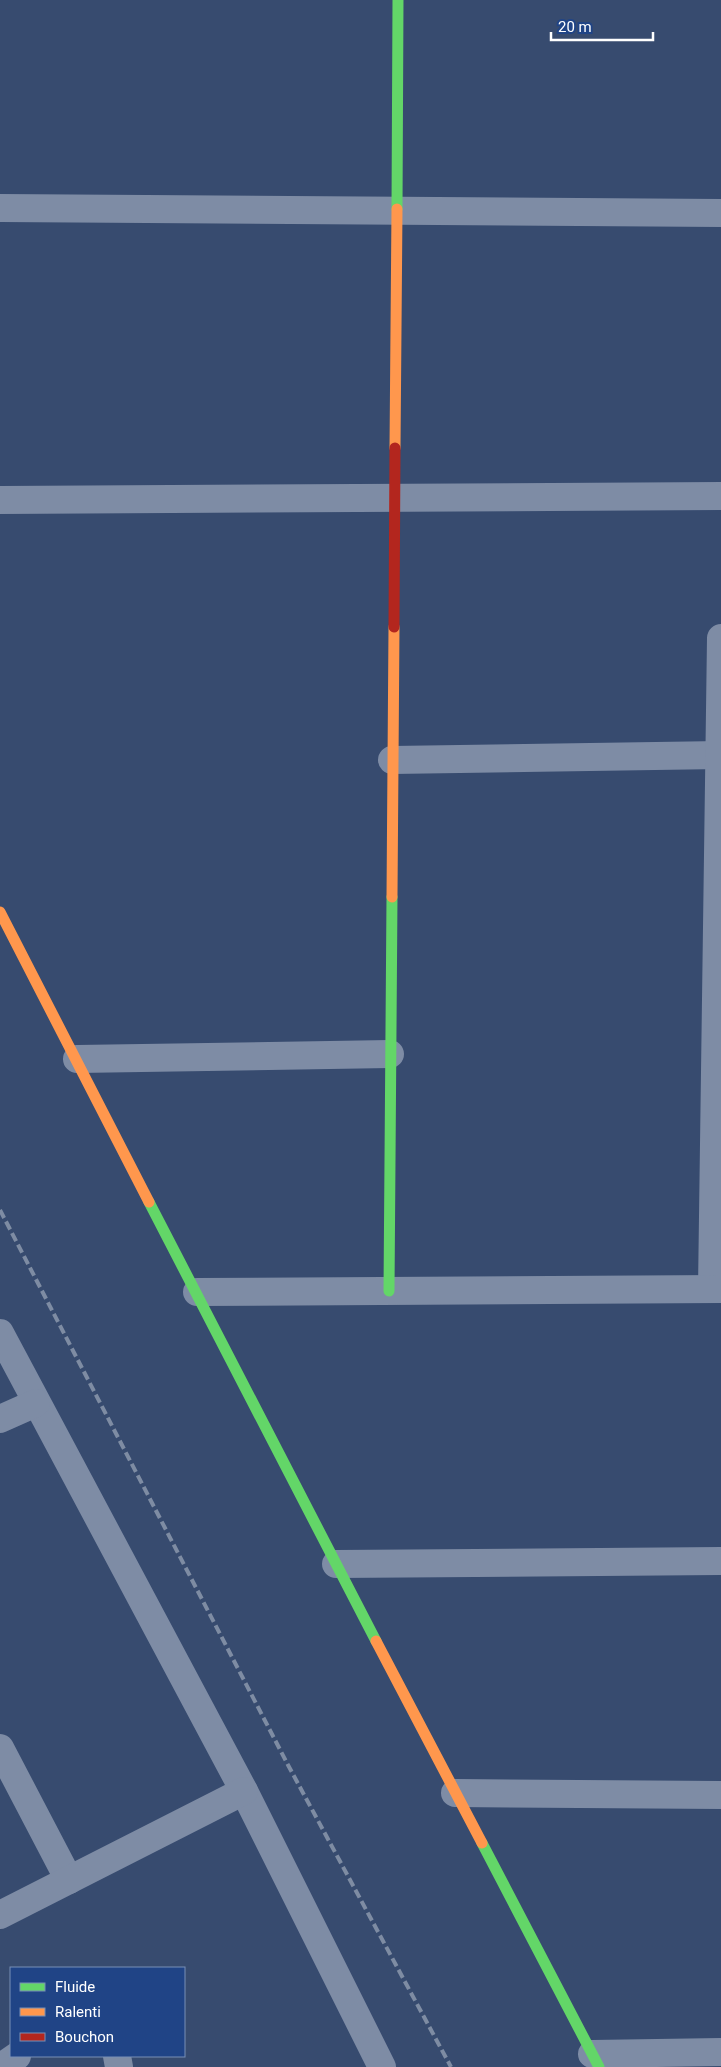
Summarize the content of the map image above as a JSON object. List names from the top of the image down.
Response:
{
  "legend": ["Fluide", "Ralenti", "Bouchon"],
  "scale_bar": "20 m"
}
